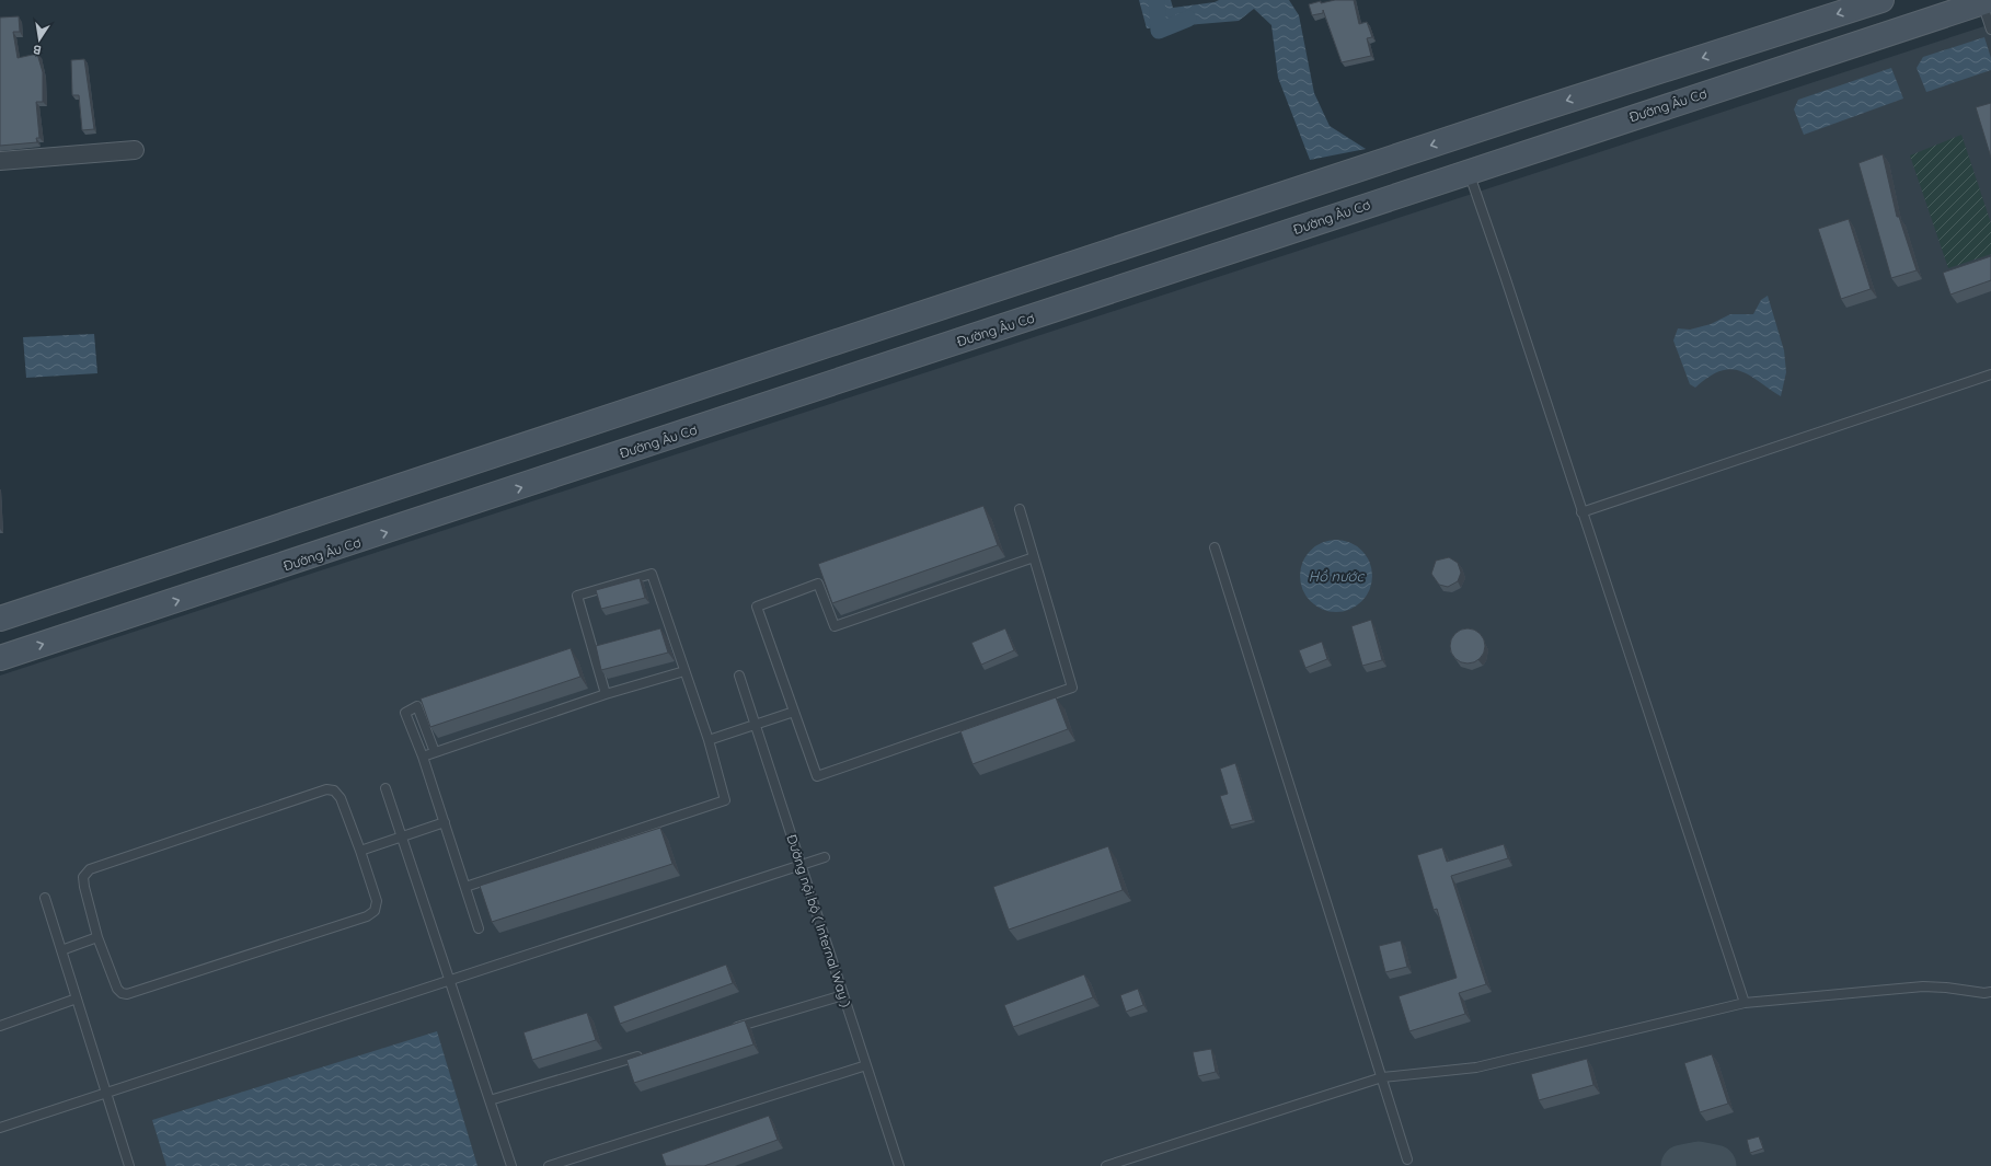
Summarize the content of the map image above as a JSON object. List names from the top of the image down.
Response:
{
  "streets": {
    "street": ["Đường Âu Cơ"],
    "lane": ["Đường nội bộ ( Internal Way )"]
  },
  "water": ["Hồ nước"],
  "north": "bottom"
}
